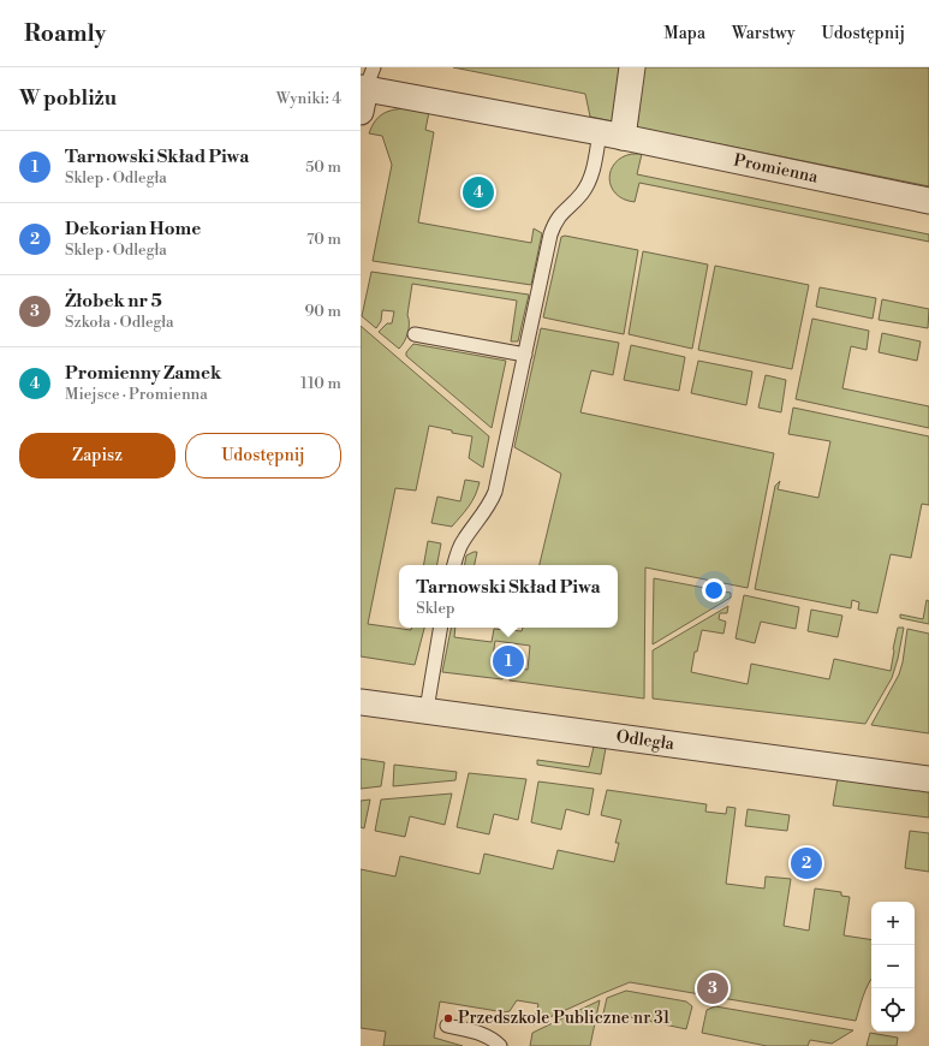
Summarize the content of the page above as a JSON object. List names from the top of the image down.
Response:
{
  "streets": {
    "street": ["Promienna", "Odległa"]
  },
  "places": ["Przedszkole Publiczne nr 31"],
  "page": {
    "header": "Roamly",
    "nav": ["Mapa", "Warstwy", "Udostępnij"],
    "heading": ["W pobliżu", "Wyniki: 4"],
    "list": [
      {
        "mark": "1",
        "name": "Tarnowski Skład Piwa",
        "note": "Sklep · Odległa",
        "value": "50 m"
      },
      {
        "mark": "2",
        "name": "Dekorian Home",
        "note": "Sklep · Odległa",
        "value": "70 m"
      },
      {
        "mark": "3",
        "name": "Żłobek nr 5",
        "note": "Szkoła · Odległa",
        "value": "90 m"
      },
      {
        "mark": "4",
        "name": "Promienny Zamek",
        "note": "Miejsce · Promienna",
        "value": "110 m"
      }
    ],
    "pins": [
      "4",
      "1",
      "2",
      "3"
    ],
    "buttons": ["Zapisz", "Udostępnij"],
    "popup": ["Tarnowski Skład Piwa", "Sklep"],
    "map_buttons": ["+", "−"]
  }
}
